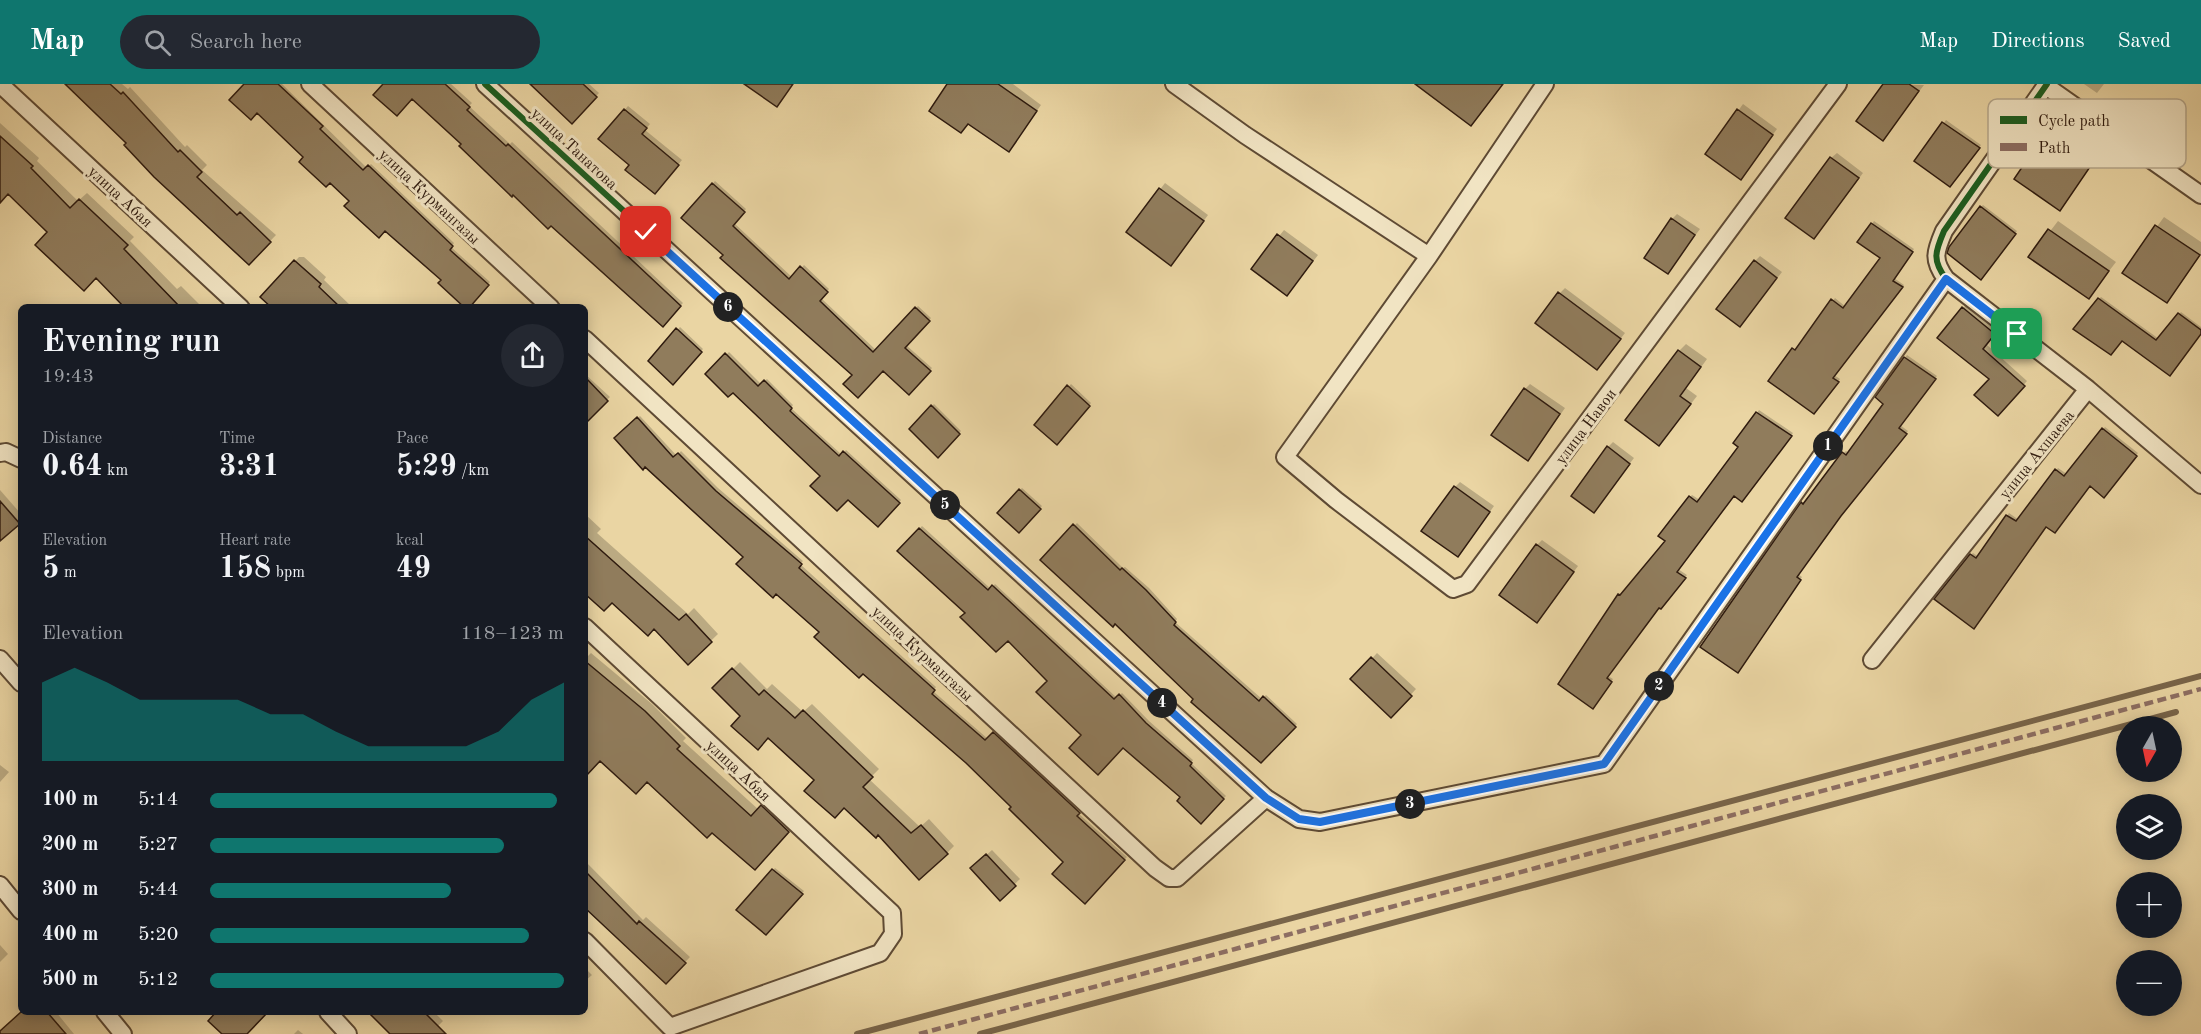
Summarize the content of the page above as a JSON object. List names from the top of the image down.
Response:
{
  "streets": {
    "street": [
      "улица Танатова",
      "улица Абая",
      "улица Курмангазы",
      "улица Навои",
      "улица Ахшаева"
    ]
  },
  "crossings": [
    ["улица Танатова", "улица Курмангазы"]
  ],
  "legend": ["Cycle path", "Path"],
  "north": "bottom",
  "page": {
    "header": "Map",
    "search": "Search here",
    "nav": ["Map", "Directions", "Saved"],
    "pins": [
      "6",
      "1",
      "5",
      "2",
      "4",
      "3"
    ],
    "heading": ["Evening run", "19:43"],
    "stats": [
      ["Distance", "0.64 km"],
      ["Time", "3:31"],
      ["Pace", "5:29 /km"],
      ["Elevation", "5 m"],
      ["Heart rate", "158 bpm"],
      ["kcal", "49"]
    ],
    "chart": ["Elevation", "118–123 m"],
    "map_buttons": ["+", "−"],
    "list": [
      {
        "name": "100 m",
        "note": "5:14"
      },
      {
        "name": "200 m",
        "note": "5:27"
      },
      {
        "name": "300 m",
        "note": "5:44"
      },
      {
        "name": "400 m",
        "note": "5:20"
      },
      {
        "name": "500 m",
        "note": "5:12"
      }
    ]
  }
}
